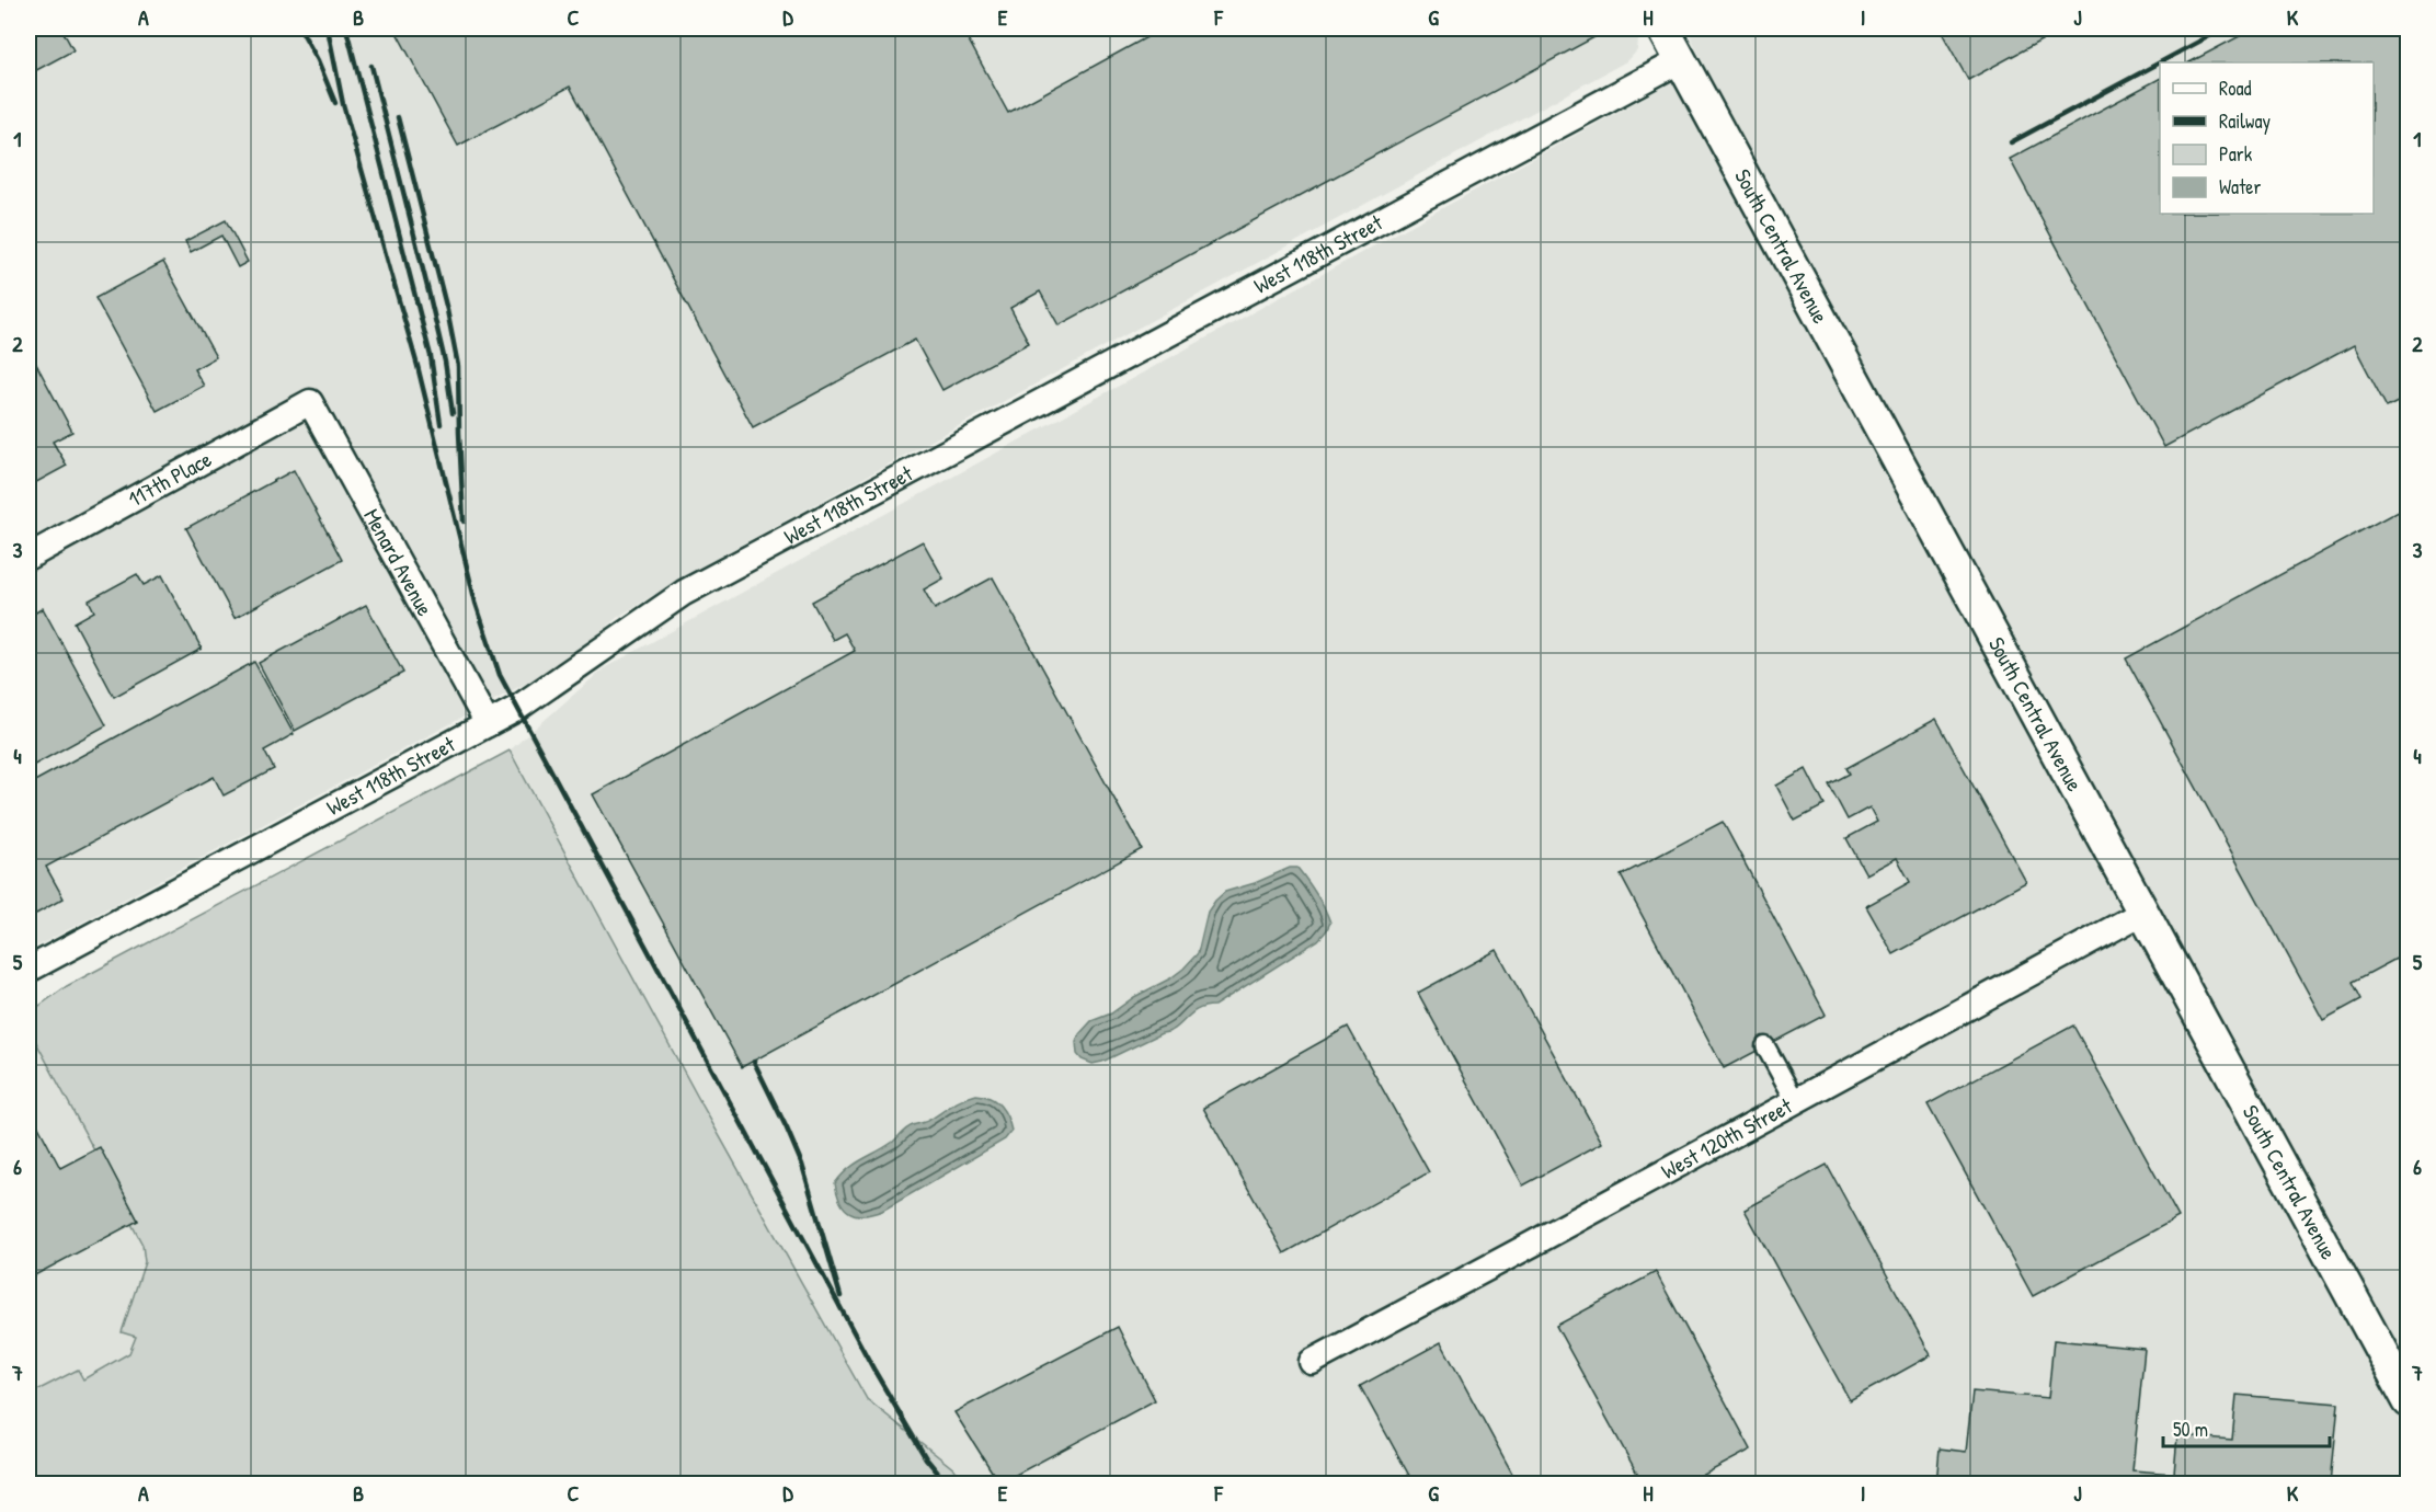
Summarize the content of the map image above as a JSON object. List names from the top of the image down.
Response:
{
  "streets": {
    "street": [
      "South Central Avenue",
      "West 118th Street",
      "117th Place",
      "Menard Avenue",
      "West 120th Street"
    ]
  },
  "crossings": [
    ["South Central Avenue", "West 118th Street"],
    ["South Central Avenue", "West 120th Street"],
    ["West 118th Street", "Menard Avenue"],
    ["117th Place", "Menard Avenue"]
  ],
  "legend": [
    "Road",
    "Railway",
    "Park",
    "Water"
  ],
  "scale_bar": "50 m",
  "grid": {
    "columns": [
      "A",
      "B",
      "C",
      "D",
      "E",
      "F",
      "G",
      "H",
      "I",
      "J",
      "K"
    ],
    "rows": [
      "1",
      "2",
      "3",
      "4",
      "5",
      "6",
      "7"
    ]
  }
}
